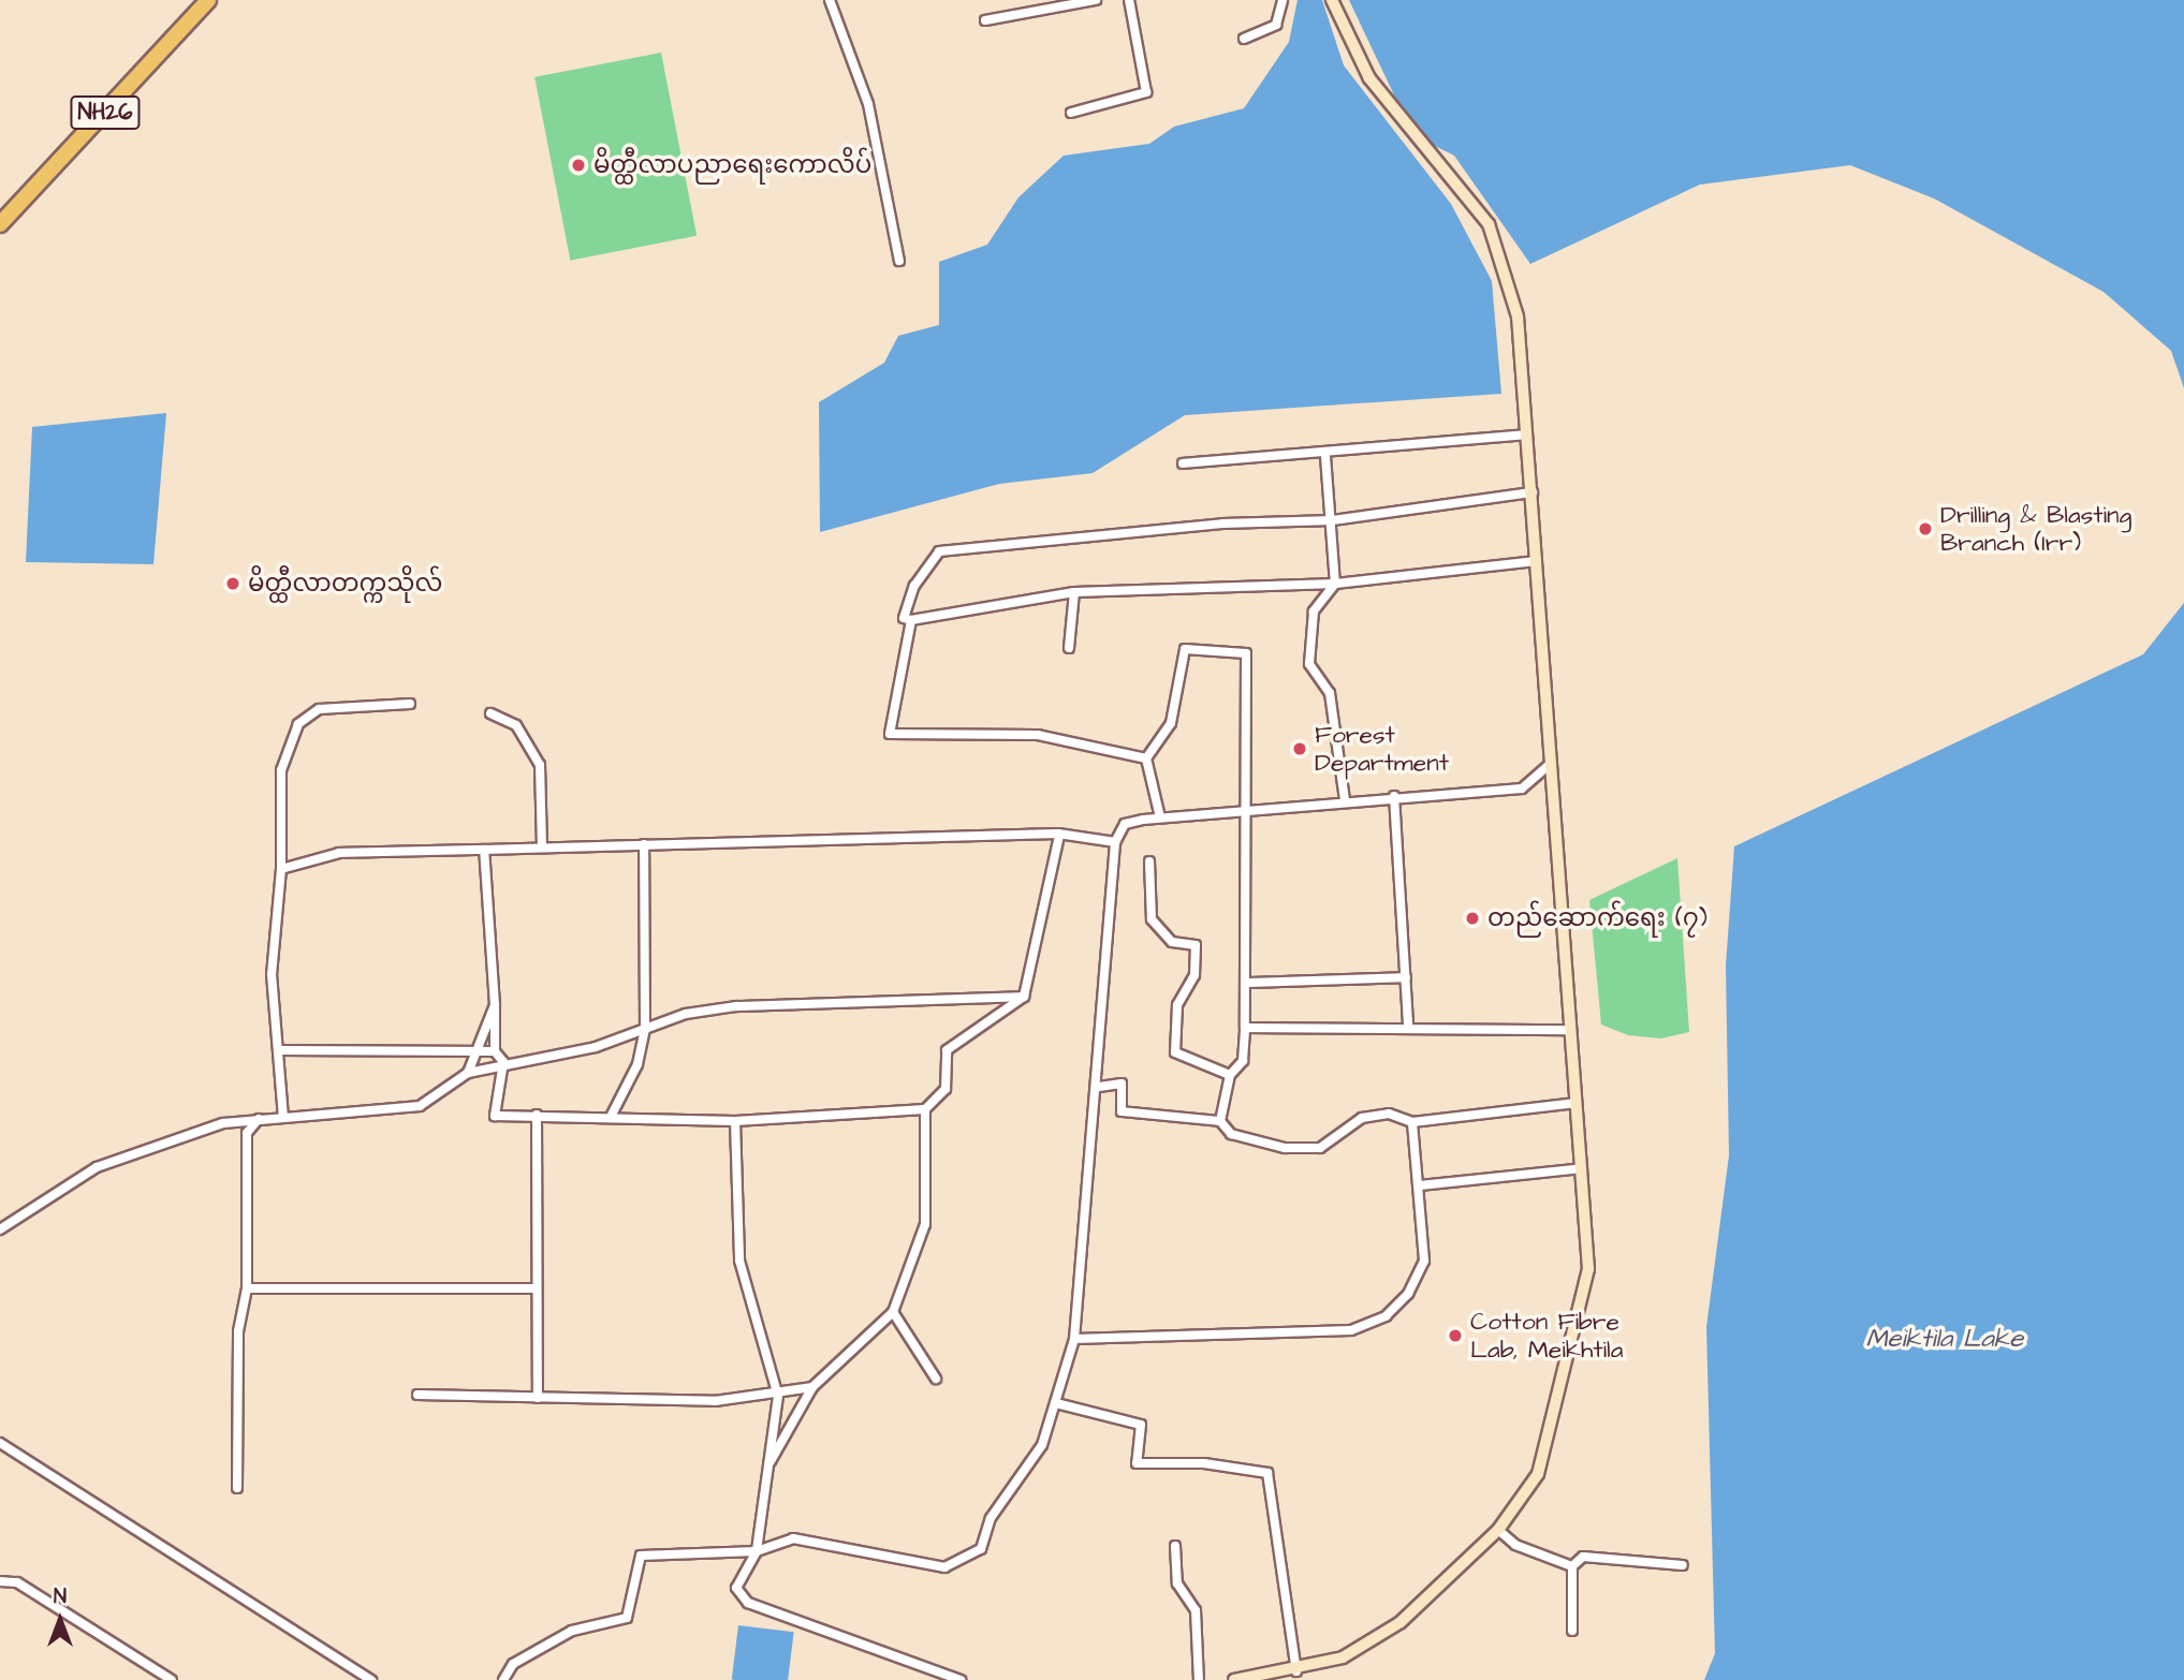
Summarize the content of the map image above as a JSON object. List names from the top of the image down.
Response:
{
  "streets": {
    "highway": ["NH26"]
  },
  "water": ["Meiktila Lake"],
  "places": [
    "မိတ္ထီလာပညာရေးကောလိပ်",
    "Drilling & Blasting Branch (Irr)",
    "မိတ္ထီလာတက္ကသိုလ်",
    "Forest Department",
    "တည်ဆောက်ရေး (၇)",
    "Cotton Fibre Lab, Meikhtila"
  ],
  "north": "top"
}
